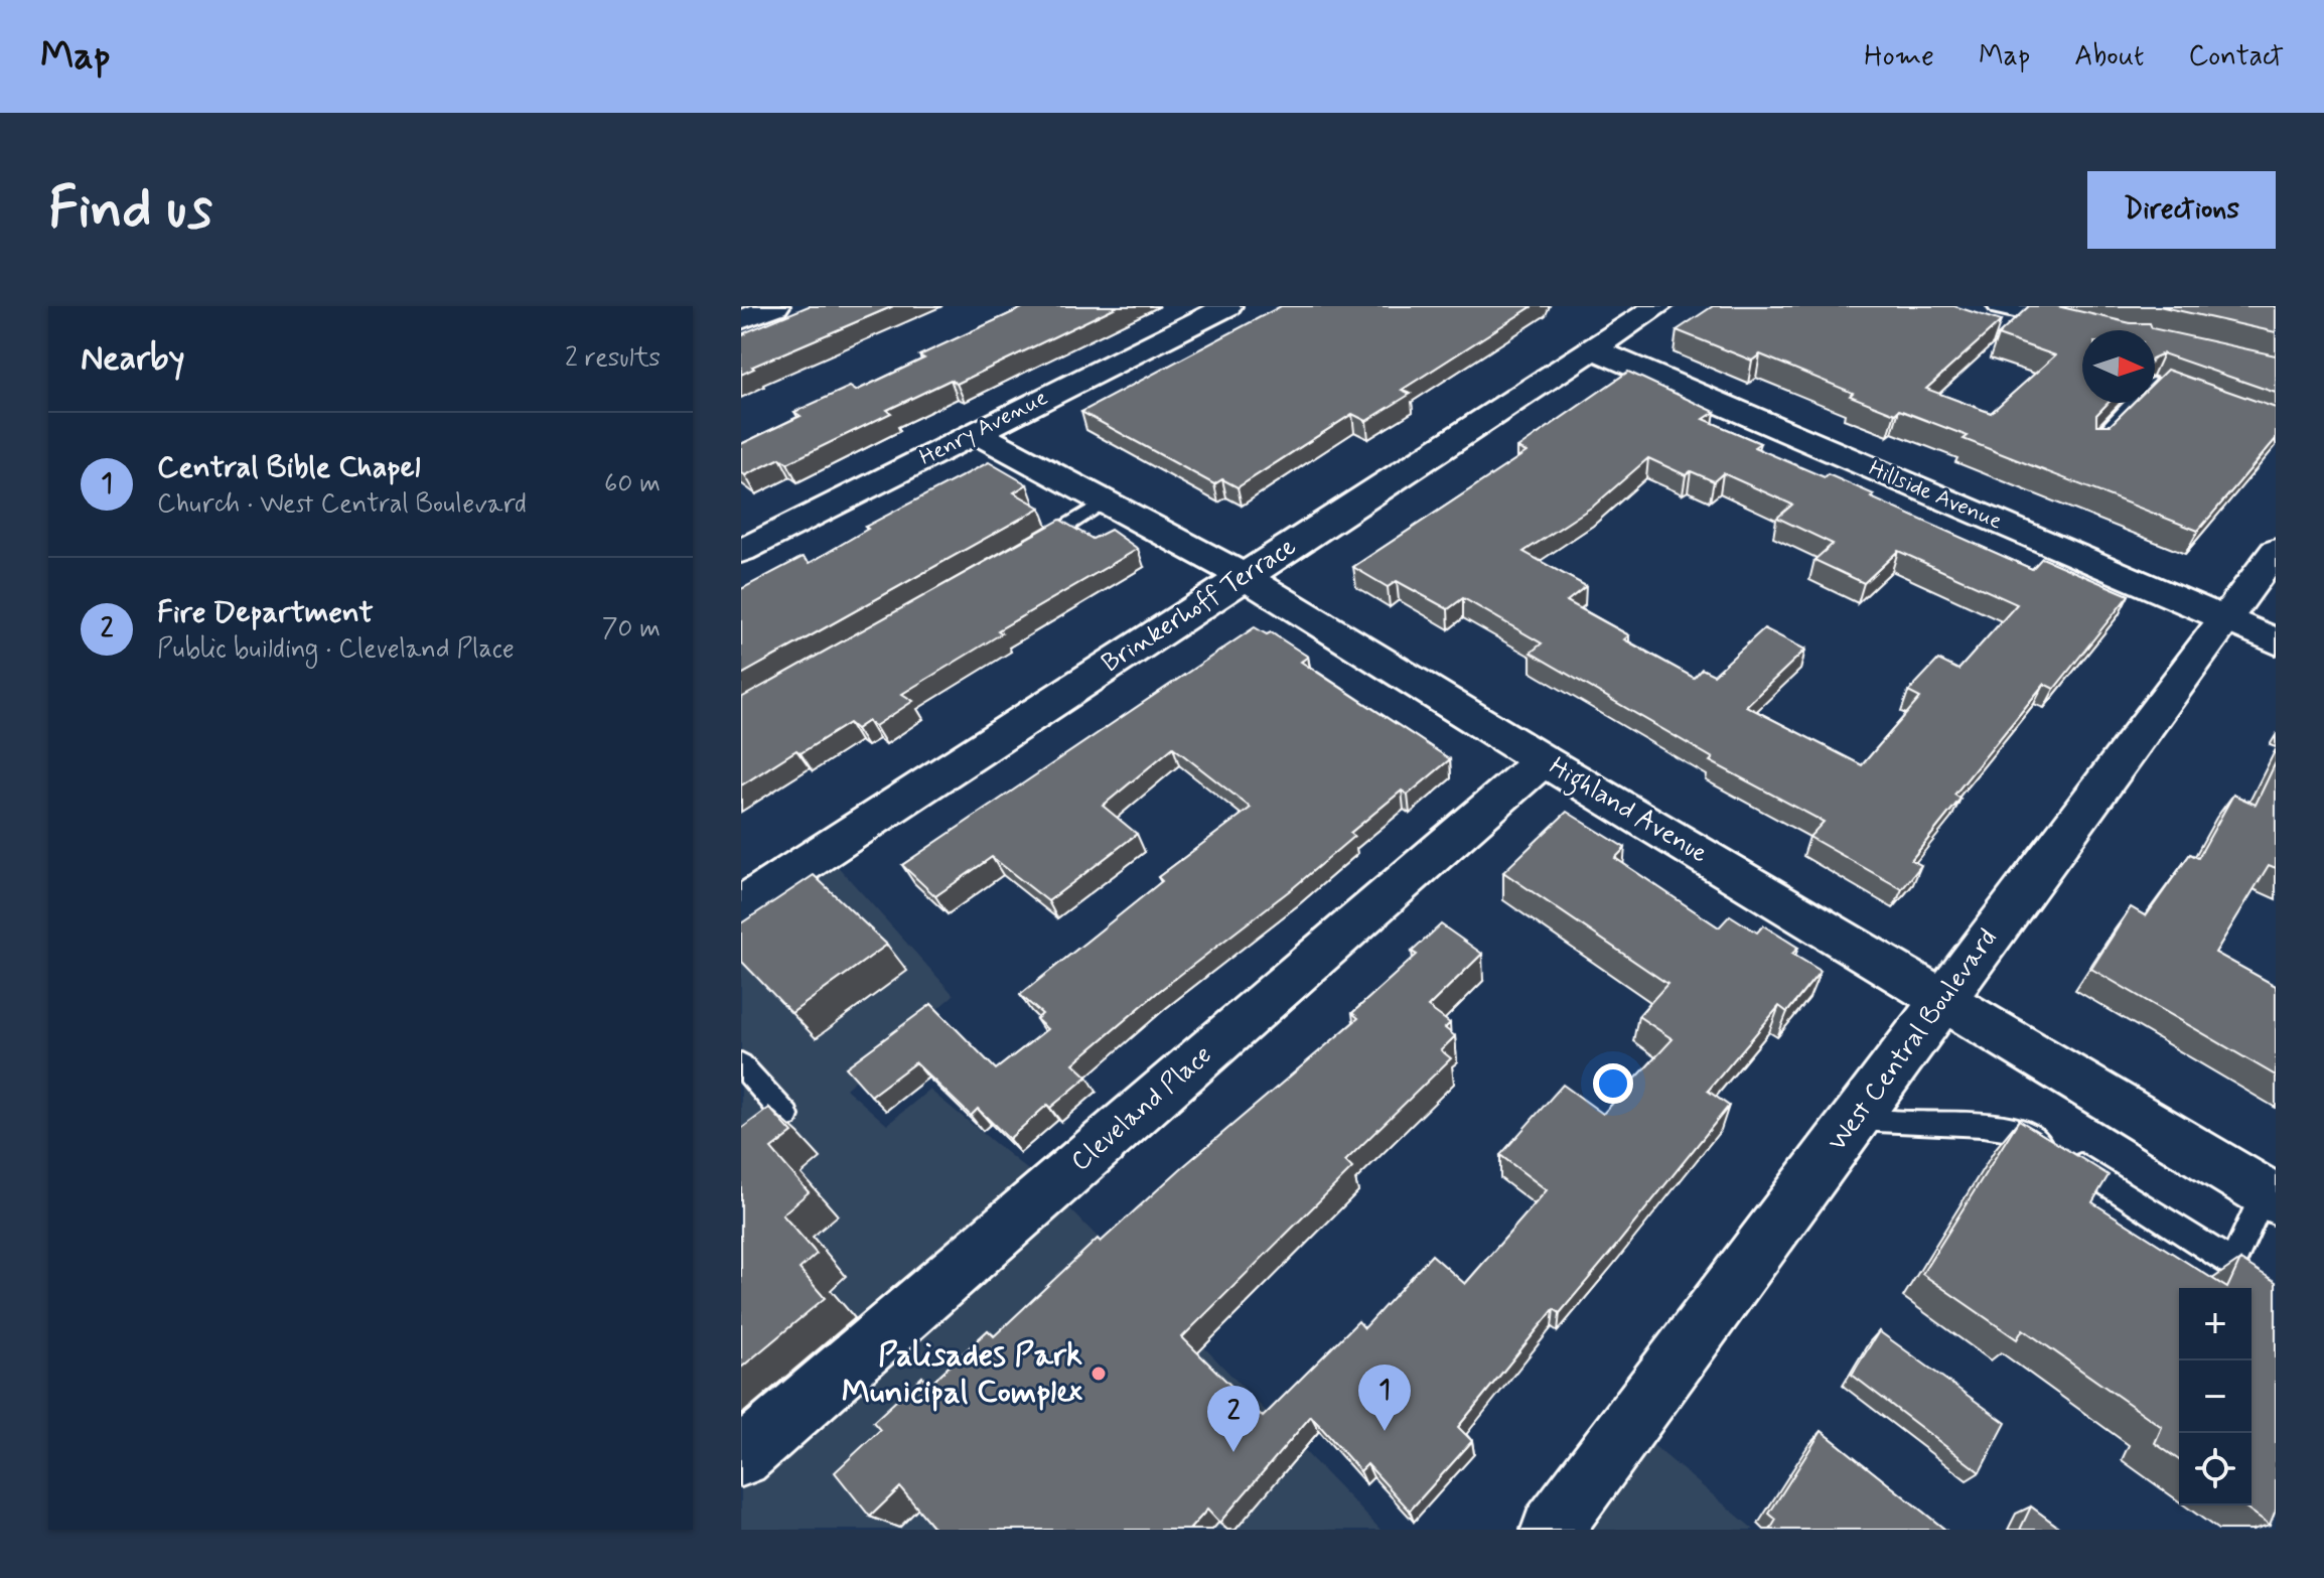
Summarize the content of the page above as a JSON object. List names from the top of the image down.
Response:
{
  "streets": {
    "street": [
      "Henry Avenue",
      "Hillside Avenue",
      "Brinkerhoff Terrace",
      "Highland Avenue",
      "West Central Boulevard",
      "Cleveland Place"
    ]
  },
  "crossings": [
    ["Henry Avenue", "Highland Avenue"],
    ["Hillside Avenue", "Brinkerhoff Terrace"],
    ["Hillside Avenue", "West Central Boulevard"],
    ["Brinkerhoff Terrace", "Highland Avenue"],
    ["Highland Avenue", "West Central Boulevard"],
    ["Highland Avenue", "Cleveland Place"]
  ],
  "places": ["Palisades Park Municipal Complex"],
  "north": "right",
  "page": {
    "header": "Map",
    "nav": [
      "Home",
      "Map",
      "About",
      "Contact"
    ],
    "buttons": "Directions",
    "title": "Find us",
    "heading": ["Nearby", "2 results"],
    "list": [
      {
        "mark": "1",
        "name": "Central Bible Chapel",
        "note": "Church · West Central Boulevard",
        "value": "60 m"
      },
      {
        "mark": "2",
        "name": "Fire Department",
        "note": "Public building · Cleveland Place",
        "value": "70 m"
      }
    ],
    "map_buttons": ["+", "−"],
    "pins": ["1", "2"]
  }
}
